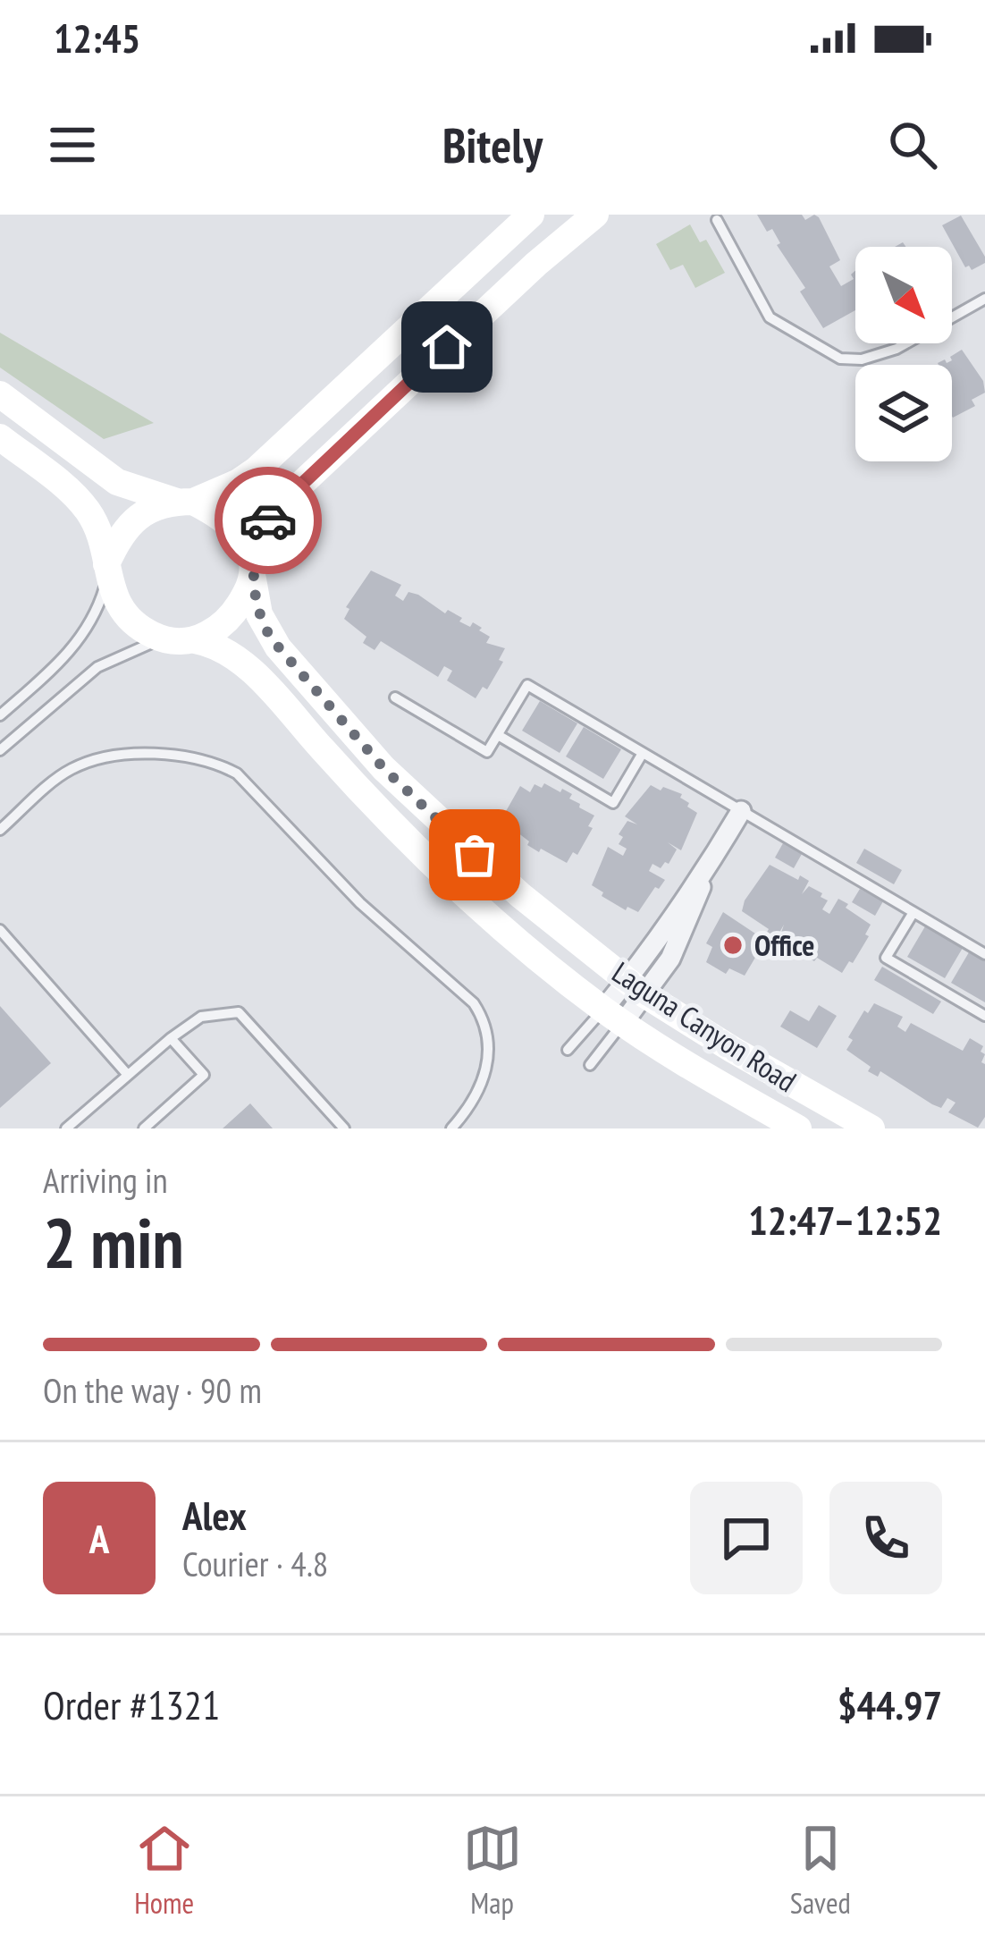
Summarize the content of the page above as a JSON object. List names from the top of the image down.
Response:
{
  "streets": {
    "main road": ["Laguna Canyon Road"]
  },
  "places": ["Office"],
  "north": "bottom right",
  "page": {
    "status": "12:45",
    "header": "Bitely",
    "heading": ["2 min", "Arriving in", "12:47–12:52"],
    "panel": [
      "Alex",
      "Courier · 4.8",
      "Order #1321",
      "$44.97"
    ],
    "bar": "On the way · 90 m",
    "round": "A",
    "tabs": ["Home", "Map", "Saved"]
  }
}
